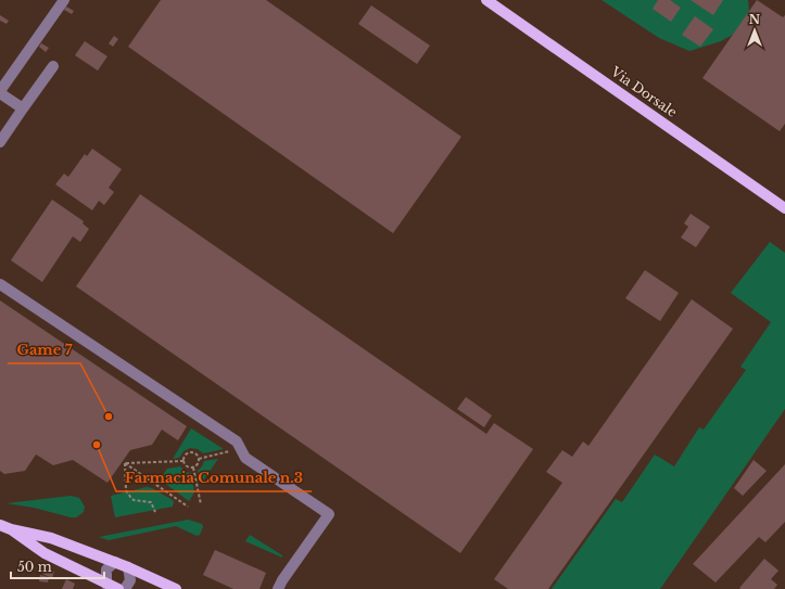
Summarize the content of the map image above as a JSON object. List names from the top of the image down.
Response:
{
  "streets": {
    "main road": ["Via Dorsale"]
  },
  "places": ["Game 7", "Farmacia Comunale n.3"],
  "scale_bar": "50 m",
  "north": "top"
}
